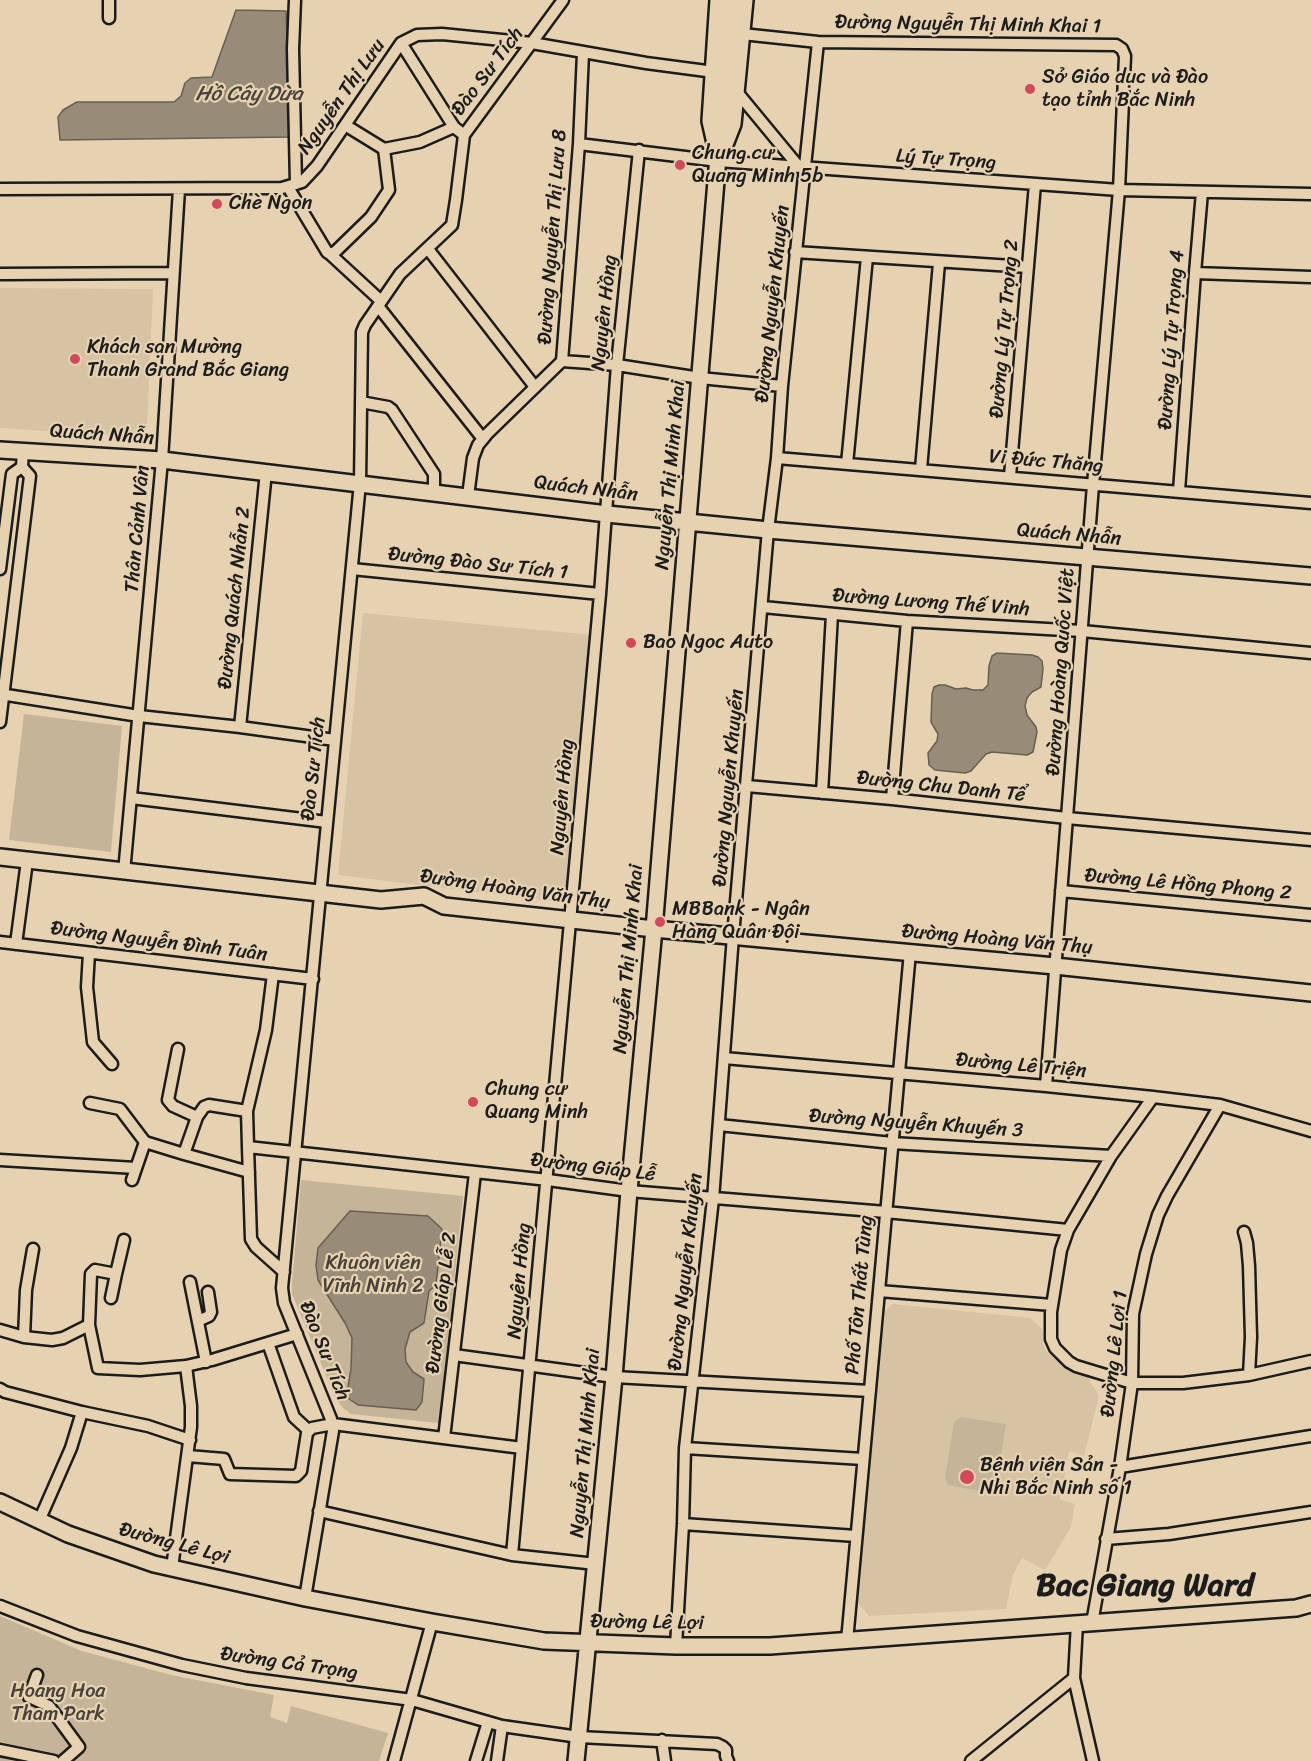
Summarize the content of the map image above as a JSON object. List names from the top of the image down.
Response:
{
  "streets": {
    "main road": [
      "Quách Nhẫn",
      "Nguyễn Thị Minh Khai",
      "Đường Hoàng Văn Thụ",
      "Đường Lê Lợi"
    ],
    "street": [
      "Đường Nguyễn Thị Minh Khai 1",
      "Đào Sư Tích",
      "Nguyễn Thị Lưu",
      "Lý Tự Trọng",
      "Đường Nguyễn Thị Lưu 8",
      "Đường Nguyễn Khuyến",
      "Nguyên Hồng",
      "Đường Lý Tự Trọng 2",
      "Đường Lý Tự Trọng 4",
      "Vi Đức Thăng",
      "Thân Cảnh Vân",
      "Đường Đào Sư Tích 1",
      "Đường Quách Nhẫn 2",
      "Đường Lương Thế Vinh",
      "Đường Hoàng Quốc Việt",
      "Đường Chu Danh Tể",
      "Đường Lê Hồng Phong 2",
      "Đường Nguyễn Đình Tuân",
      "Đường Lê Triện",
      "Đường Nguyễn Khuyến 3",
      "Đường Giáp Lễ",
      "Phố Tôn Thất Tùng",
      "Đường Giáp Lễ 2",
      "Đường Lê Lợi 1",
      "Đường Cả Trọng"
    ]
  },
  "crossings": [
    ["Đường Nguyễn Thị Minh Khai 1", "Lý Tự Trọng"],
    ["Đường Nguyễn Thị Minh Khai 1", "Đường Nguyễn Khuyến"],
    ["Đường Nguyễn Thị Minh Khai 1", "Đường Hoàng Quốc Việt"],
    ["Đào Sư Tích", "Nguyễn Thị Lưu"],
    ["Đào Sư Tích", "Quách Nhẫn"],
    ["Đào Sư Tích", "Đường Đào Sư Tích 1"],
    ["Đào Sư Tích", "Đường Hoàng Văn Thụ"],
    ["Đào Sư Tích", "Đường Nguyễn Đình Tuân"],
    ["Đào Sư Tích", "Đường Giáp Lễ"],
    ["Đào Sư Tích", "Đường Lê Lợi"],
    ["Nguyễn Thị Lưu", "Đường Nguyễn Thị Lưu 8"],
    ["Lý Tự Trọng", "Đường Nguyễn Thị Lưu 8"],
    ["Lý Tự Trọng", "Đường Nguyễn Khuyến"],
    ["Lý Tự Trọng", "Nguyên Hồng"],
    ["Lý Tự Trọng", "Đường Lý Tự Trọng 2"],
    ["Lý Tự Trọng", "Đường Lý Tự Trọng 4"],
    ["Lý Tự Trọng", "Nguyễn Thị Minh Khai"],
    ["Lý Tự Trọng", "Đường Hoàng Quốc Việt"],
    ["Đường Nguyễn Thị Lưu 8", "Quách Nhẫn"],
    ["Đường Nguyễn Khuyến", "Quách Nhẫn"],
    ["Đường Nguyễn Khuyến", "Vi Đức Thăng"],
    ["Đường Nguyễn Khuyến", "Đường Lương Thế Vinh"],
    ["Đường Nguyễn Khuyến", "Đường Chu Danh Tể"],
    ["Đường Nguyễn Khuyến", "Đường Hoàng Văn Thụ"],
    ["Đường Nguyễn Khuyến", "Đường Lê Triện"],
    ["Đường Nguyễn Khuyến", "Đường Nguyễn Khuyến 3"],
    ["Đường Nguyễn Khuyến", "Đường Giáp Lễ"],
    ["Đường Nguyễn Khuyến", "Đường Lê Lợi"],
    ["Nguyên Hồng", "Quách Nhẫn"],
    ["Nguyên Hồng", "Đường Đào Sư Tích 1"],
    ["Nguyên Hồng", "Đường Hoàng Văn Thụ"],
    ["Nguyên Hồng", "Đường Giáp Lễ"],
    ["Đường Lý Tự Trọng 2", "Vi Đức Thăng"],
    ["Đường Lý Tự Trọng 4", "Vi Đức Thăng"],
    ["Quách Nhẫn", "Nguyễn Thị Minh Khai"],
    ["Quách Nhẫn", "Thân Cảnh Vân"],
    ["Quách Nhẫn", "Đường Quách Nhẫn 2"],
    ["Quách Nhẫn", "Đường Hoàng Quốc Việt"],
    ["Vi Đức Thăng", "Đường Hoàng Quốc Việt"],
    ["Nguyễn Thị Minh Khai", "Đường Hoàng Văn Thụ"],
    ["Nguyễn Thị Minh Khai", "Đường Giáp Lễ"],
    ["Nguyễn Thị Minh Khai", "Đường Lê Lợi"],
    ["Nguyễn Thị Minh Khai", "Đường Cả Trọng"],
    ["Thân Cảnh Vân", "Đường Hoàng Văn Thụ"],
    ["Đường Lương Thế Vinh", "Đường Hoàng Quốc Việt"],
    ["Đường Hoàng Quốc Việt", "Đường Chu Danh Tể"],
    ["Đường Hoàng Quốc Việt", "Đường Lê Hồng Phong 2"],
    ["Đường Hoàng Quốc Việt", "Đường Hoàng Văn Thụ"],
    ["Đường Hoàng Quốc Việt", "Đường Lê Triện"],
    ["Đường Hoàng Văn Thụ", "Phố Tôn Thất Tùng"],
    ["Đường Lê Triện", "Phố Tôn Thất Tùng"],
    ["Đường Lê Triện", "Đường Lê Lợi 1"],
    ["Đường Nguyễn Khuyến 3", "Phố Tôn Thất Tùng"],
    ["Đường Giáp Lễ", "Phố Tôn Thất Tùng"],
    ["Đường Giáp Lễ", "Đường Giáp Lễ 2"],
    ["Phố Tôn Thất Tùng", "Đường Lê Lợi"],
    ["Đường Lê Lợi 1", "Đường Lê Lợi"]
  ],
  "districts": ["Bac Giang Ward"],
  "water": ["Hồ Cây Dừa"],
  "parks": ["Khuôn viên Vĩnh Ninh 2", "Hoang Hoa Tham Park"],
  "places": [
    "Sở Giáo dục và Đào tạo tỉnh Bắc Ninh",
    "Chung cư Quang Minh 5b",
    "Chè Ngon",
    "Khách sạn Mường Thanh Grand Bắc Giang",
    "Bao Ngoc Auto",
    "MBBank - Ngân Hàng Quân Đội",
    "Chung cư Quang Minh",
    "Bệnh viện Sản - Nhi Bắc Ninh số 1"
  ]
}
